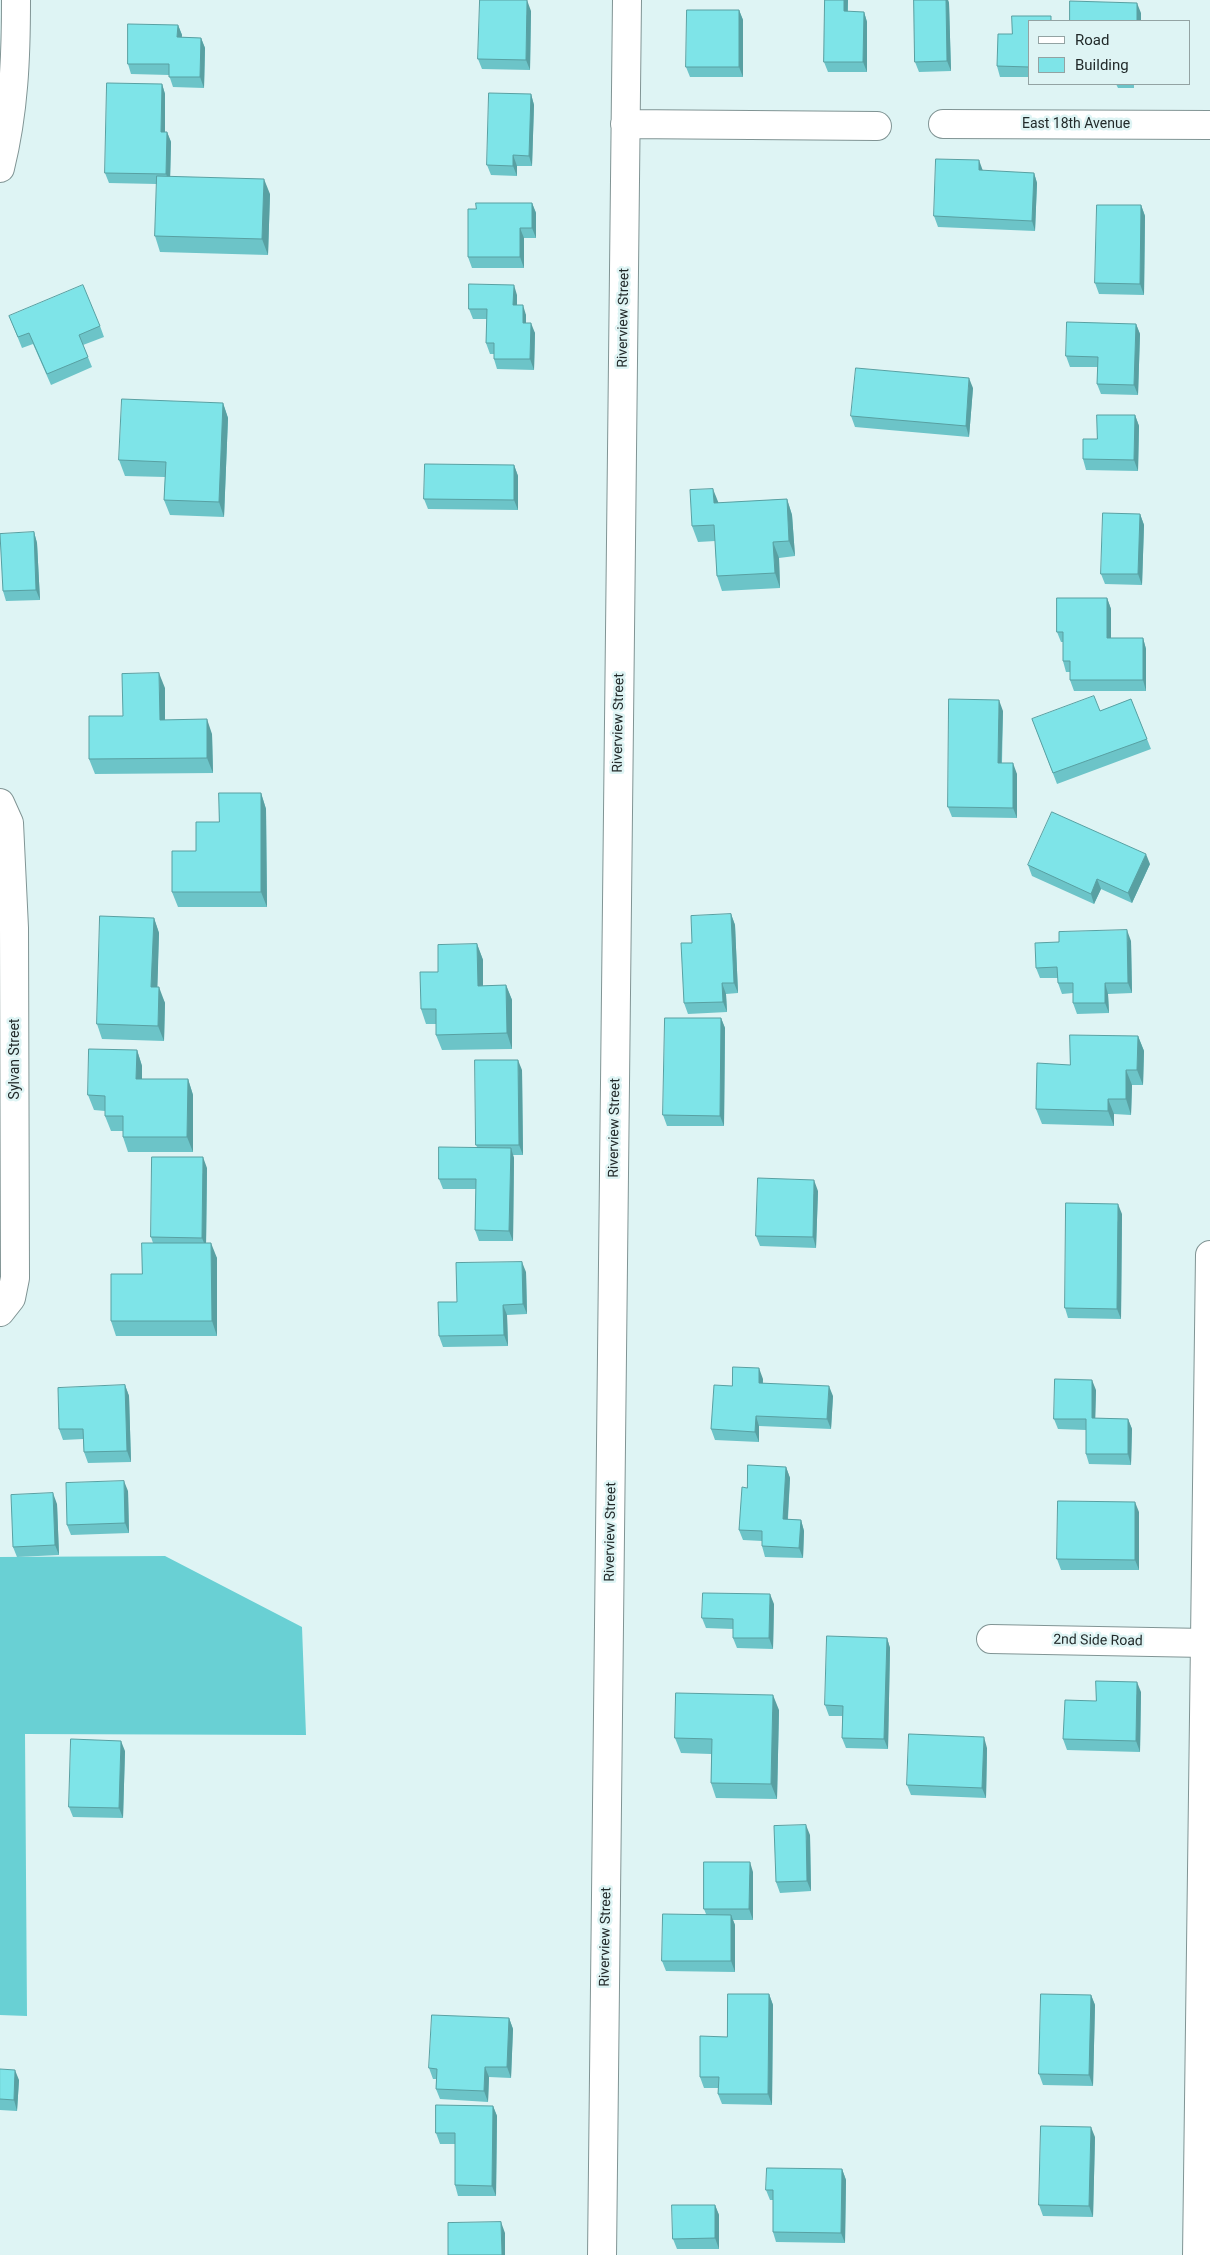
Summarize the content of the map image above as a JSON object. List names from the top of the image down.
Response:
{
  "streets": {
    "street": [
      "East 18th Avenue",
      "Riverview Street",
      "Sylvan Street",
      "2nd Side Road"
    ]
  },
  "legend": ["Road", "Building"]
}
